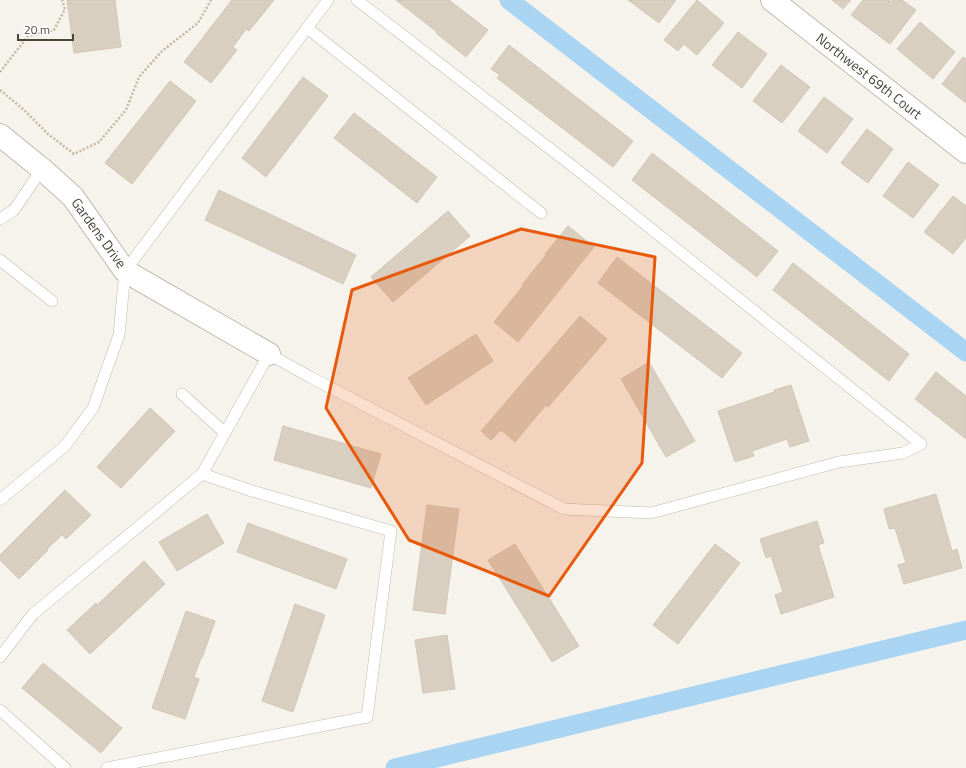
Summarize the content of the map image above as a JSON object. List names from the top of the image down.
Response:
{
  "streets": {
    "street": ["Northwest 69th Court", "Gardens Drive"]
  },
  "scale_bar": "20 m"
}
